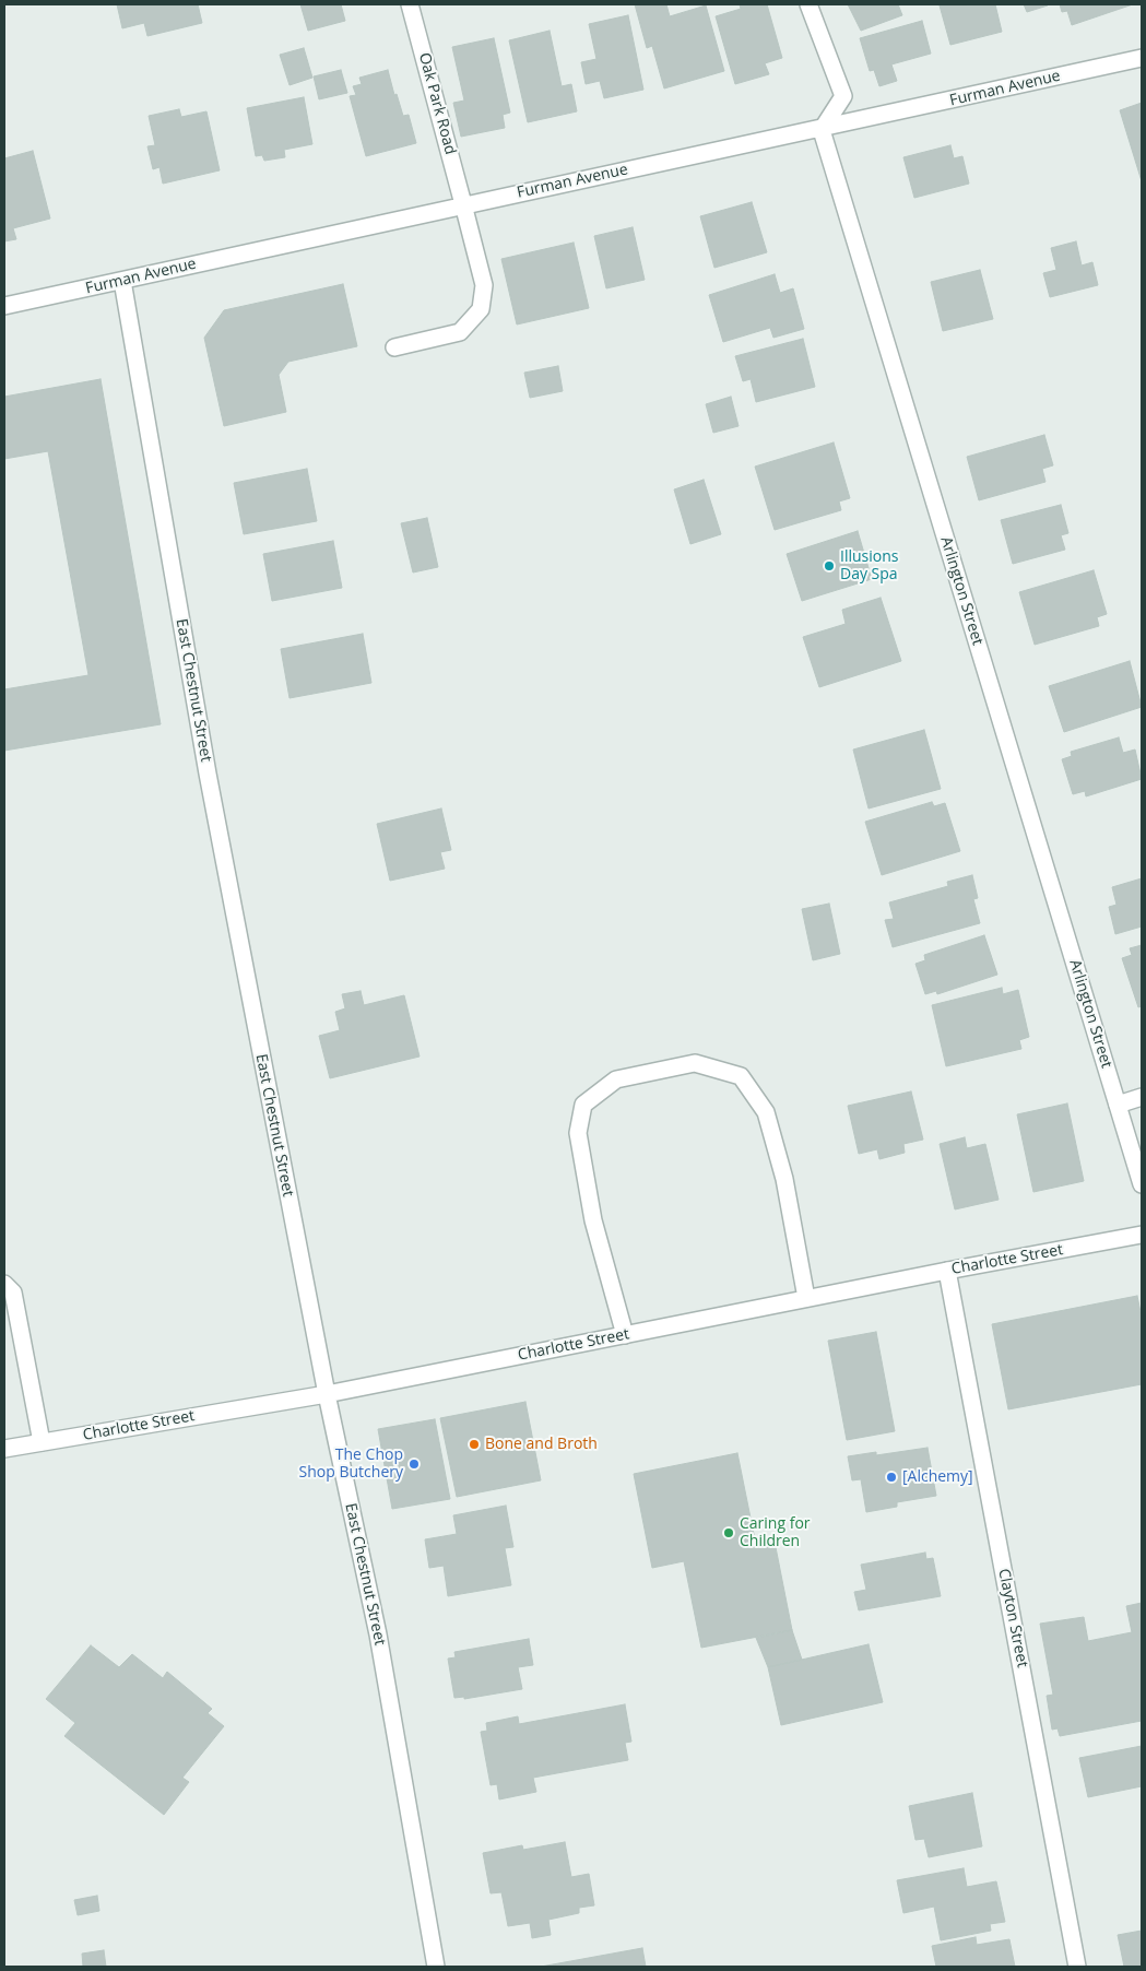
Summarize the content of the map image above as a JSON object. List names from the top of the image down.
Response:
{
  "streets": {
    "street": [
      "Furman Avenue",
      "Oak Park Road",
      "Arlington Street",
      "East Chestnut Street",
      "Charlotte Street",
      "Clayton Street"
    ]
  },
  "crossings": [
    ["Furman Avenue", "Oak Park Road"],
    ["Furman Avenue", "Arlington Street"],
    ["Furman Avenue", "East Chestnut Street"],
    ["East Chestnut Street", "Charlotte Street"],
    ["Charlotte Street", "Clayton Street"]
  ],
  "places": [
    "Illusions Day Spa",
    "Bone and Broth",
    "The Chop Shop Butchery",
    "[Alchemy]",
    "Caring for Children"
  ]
}
